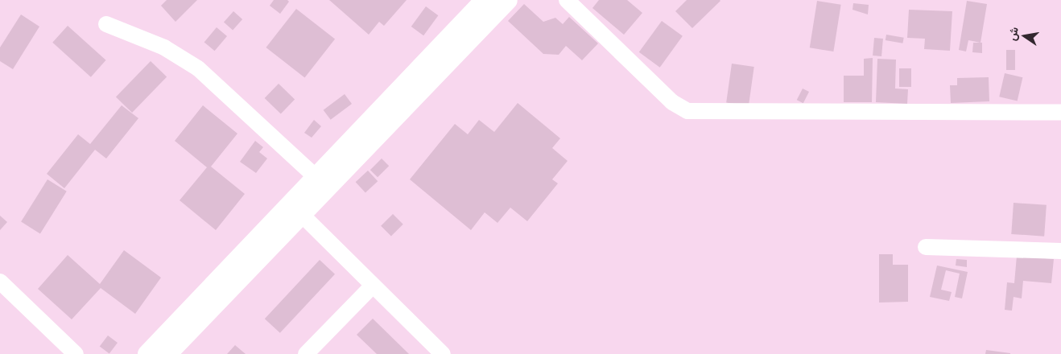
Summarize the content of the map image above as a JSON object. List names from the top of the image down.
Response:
{
  "north": "left"
}
